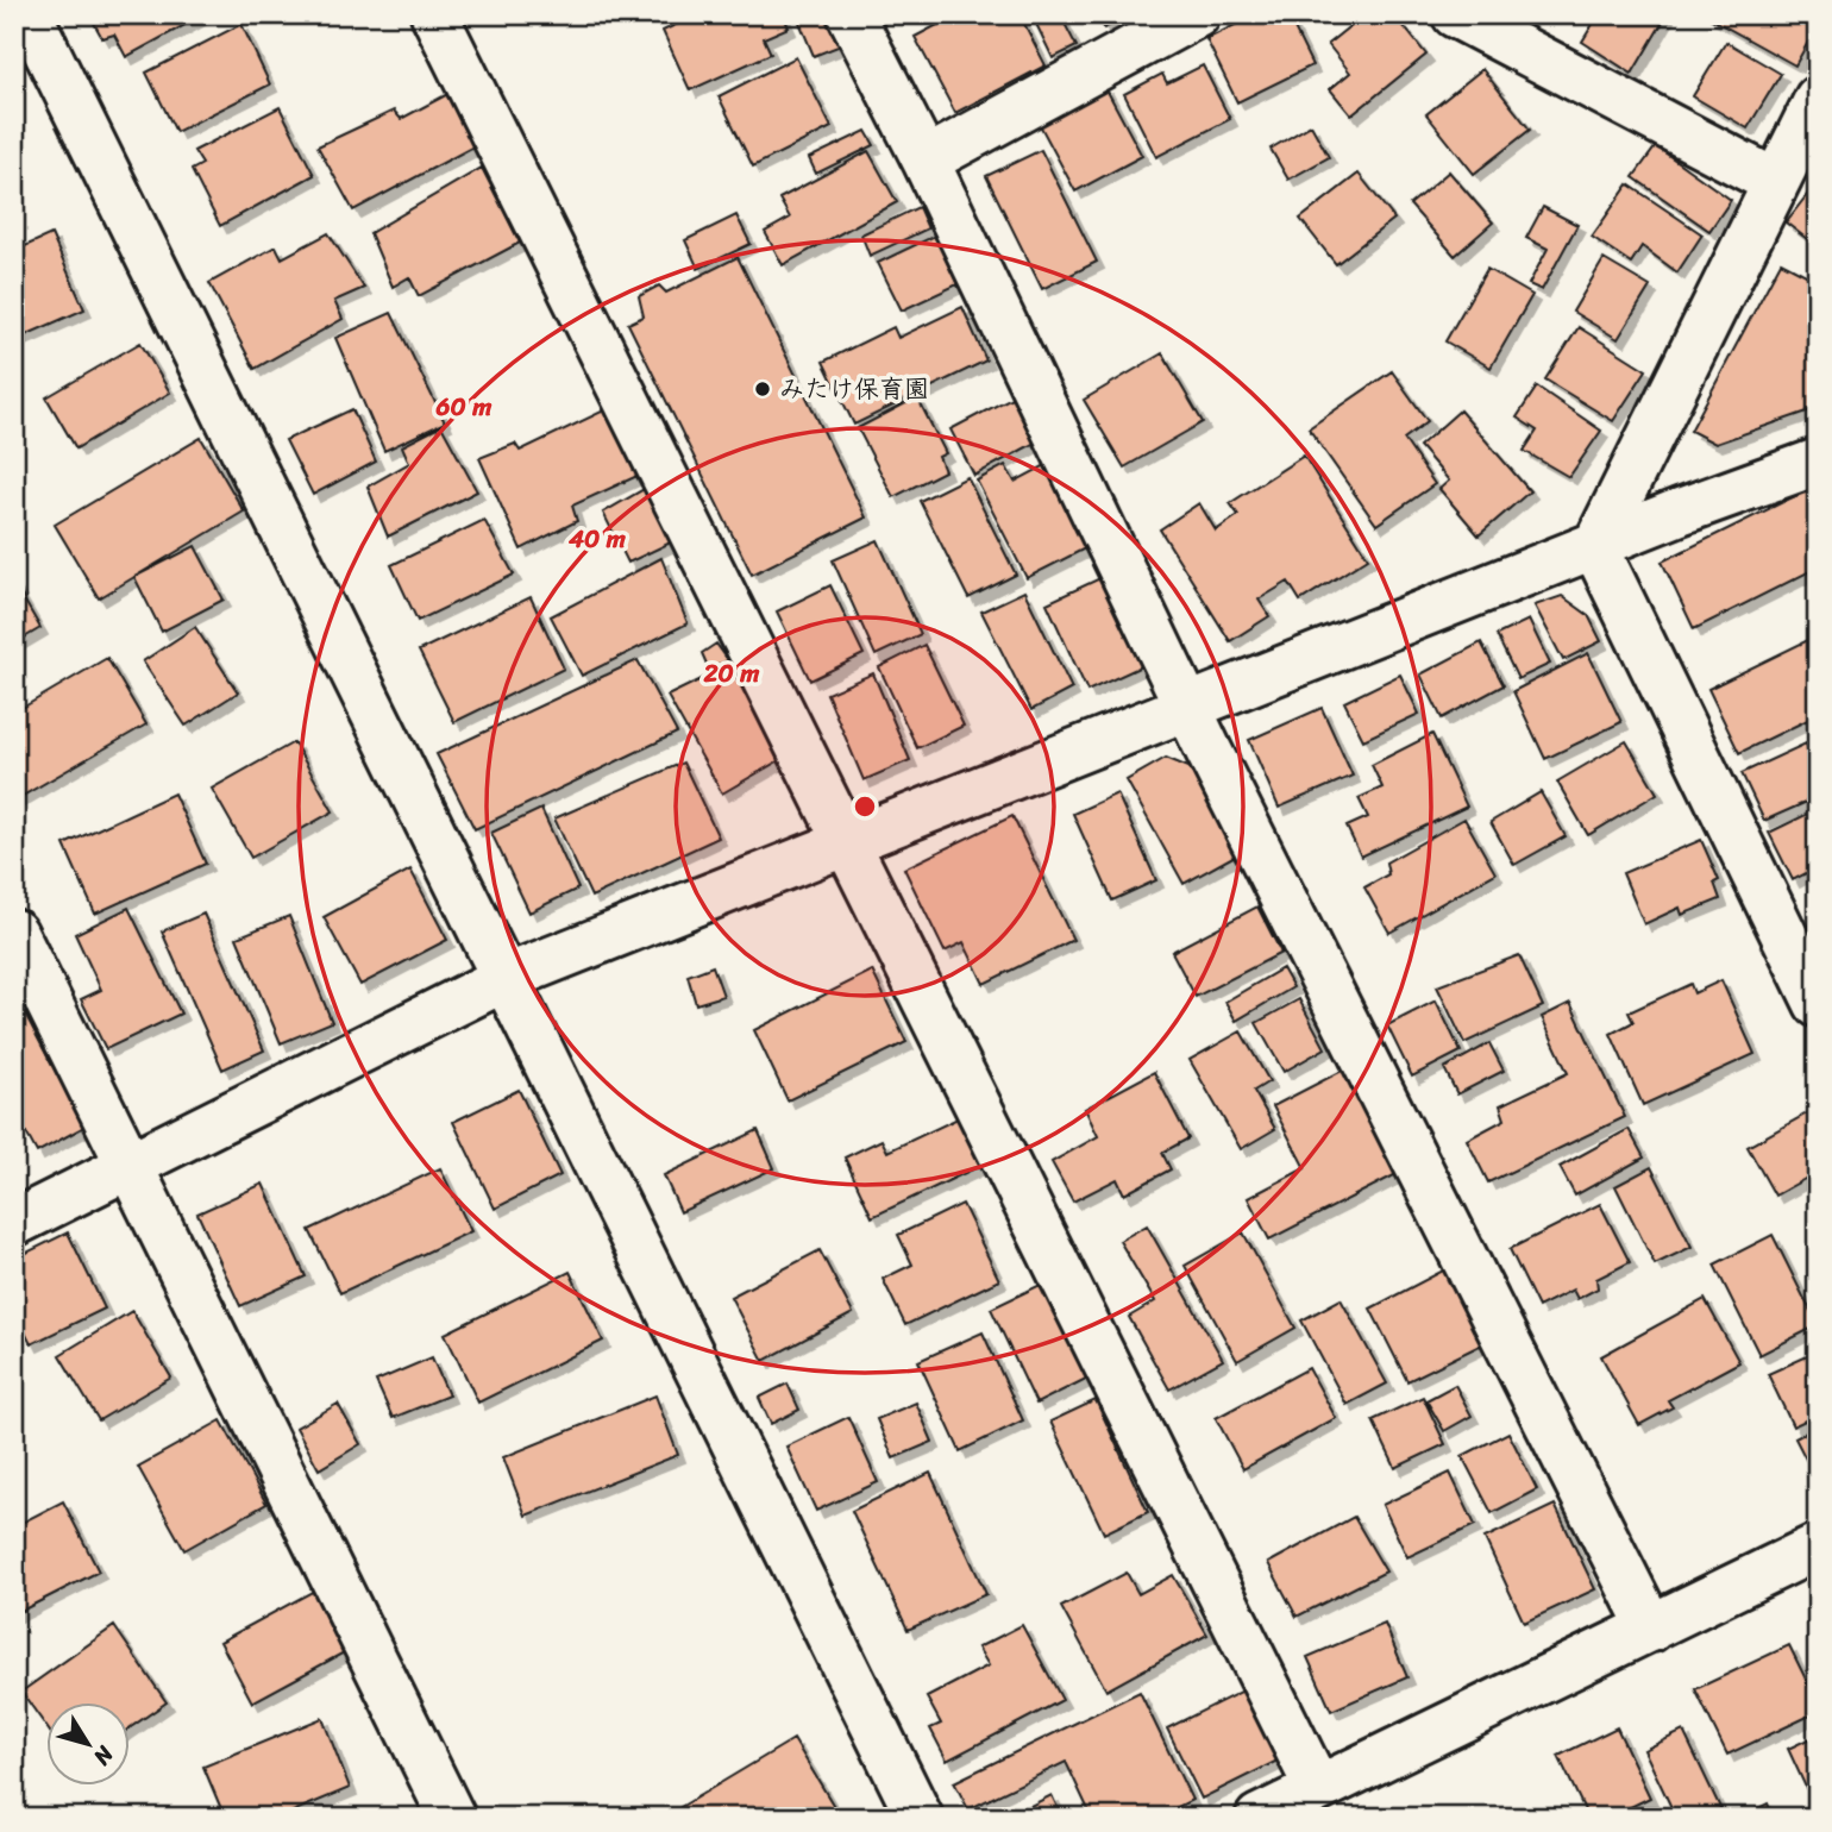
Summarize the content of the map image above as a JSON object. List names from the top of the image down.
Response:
{
  "places": ["みたけ保育園"],
  "north": "bottom right",
  "rings": ["60 m", "40 m", "20 m"]
}
